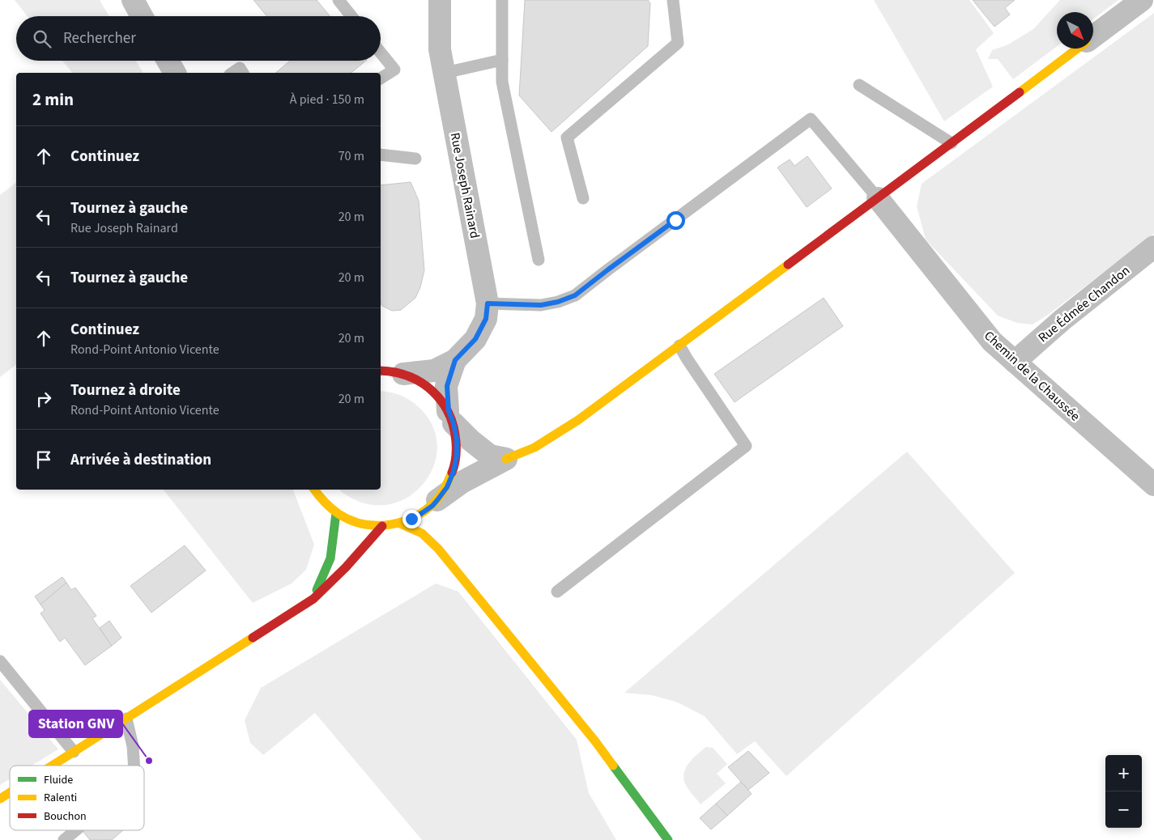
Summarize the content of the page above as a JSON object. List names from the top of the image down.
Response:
{
  "streets": {
    "street": ["Rue Joseph Rainard", "Rue Édmée Chandon", "Chemin de la Chaussée"]
  },
  "crossings": [
    ["Rue Édmée Chandon", "Chemin de la Chaussée"]
  ],
  "places": ["Station GNV"],
  "legend": ["Fluide", "Ralenti", "Bouchon"],
  "north": "bottom right",
  "page": {
    "search": "Rechercher",
    "heading": ["2 min", "À pied · 150 m"],
    "list": [
      ["Continuez", "70 m"],
      ["Tournez à gauche", "Rue Joseph Rainard", "20 m"],
      ["Tournez à gauche", "20 m"],
      ["Continuez", "Rond-Point Antonio Vicente", "20 m"],
      ["Tournez à droite", "Rond-Point Antonio Vicente", "20 m"],
      "Arrivée à destination"
    ],
    "map_buttons": ["+", "−"]
  }
}
